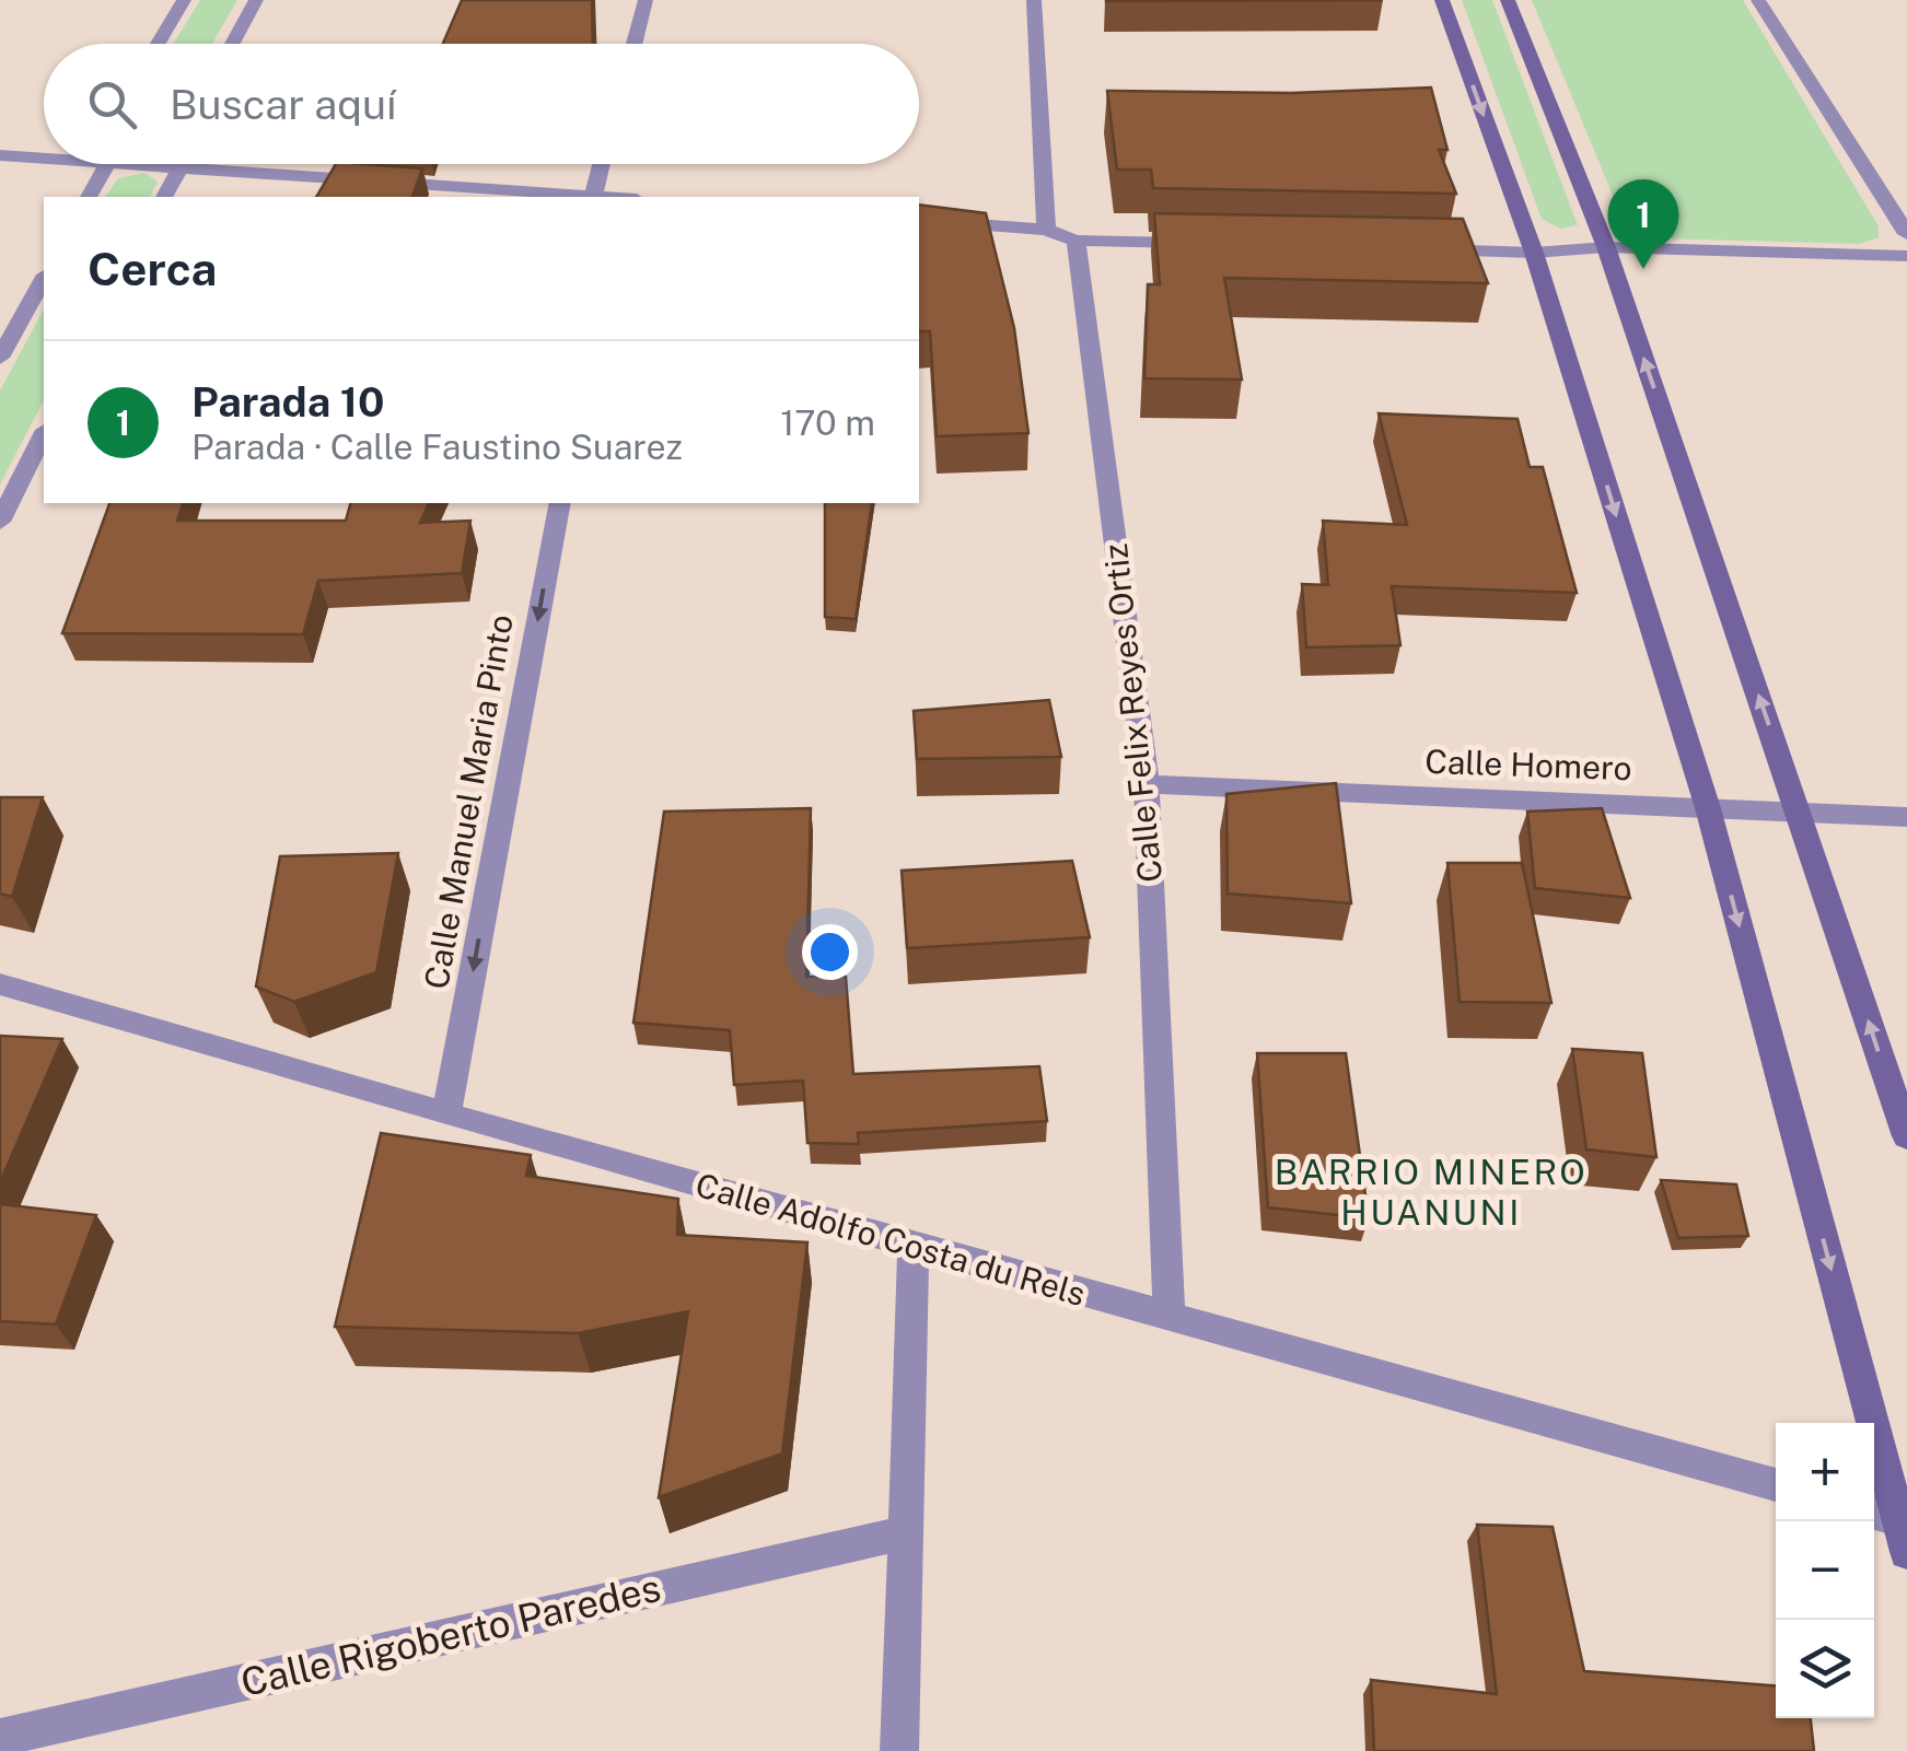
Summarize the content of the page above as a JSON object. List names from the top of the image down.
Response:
{
  "streets": {
    "street": [
      "Calle Felix Reyes Ortiz",
      "Calle Homero",
      "Calle Manuel Maria Pinto",
      "Calle Adolfo Costa du Rels",
      "Calle Rigoberto Paredes"
    ]
  },
  "crossings": [
    ["Calle Felix Reyes Ortiz", "Calle Homero"],
    ["Calle Felix Reyes Ortiz", "Calle Adolfo Costa du Rels"],
    ["Calle Manuel Maria Pinto", "Calle Adolfo Costa du Rels"]
  ],
  "one_way": ["Calle Manuel Maria Pinto"],
  "districts": ["BARRIO MINERO HUANUNI"],
  "page": {
    "search": "Buscar aquí",
    "pins": "1",
    "heading": "Cerca",
    "list": [
      {
        "mark": "1",
        "name": "Parada 10",
        "note": "Parada · Calle Faustino Suarez",
        "value": "170 m"
      }
    ],
    "map_buttons": ["+", "−"]
  }
}
